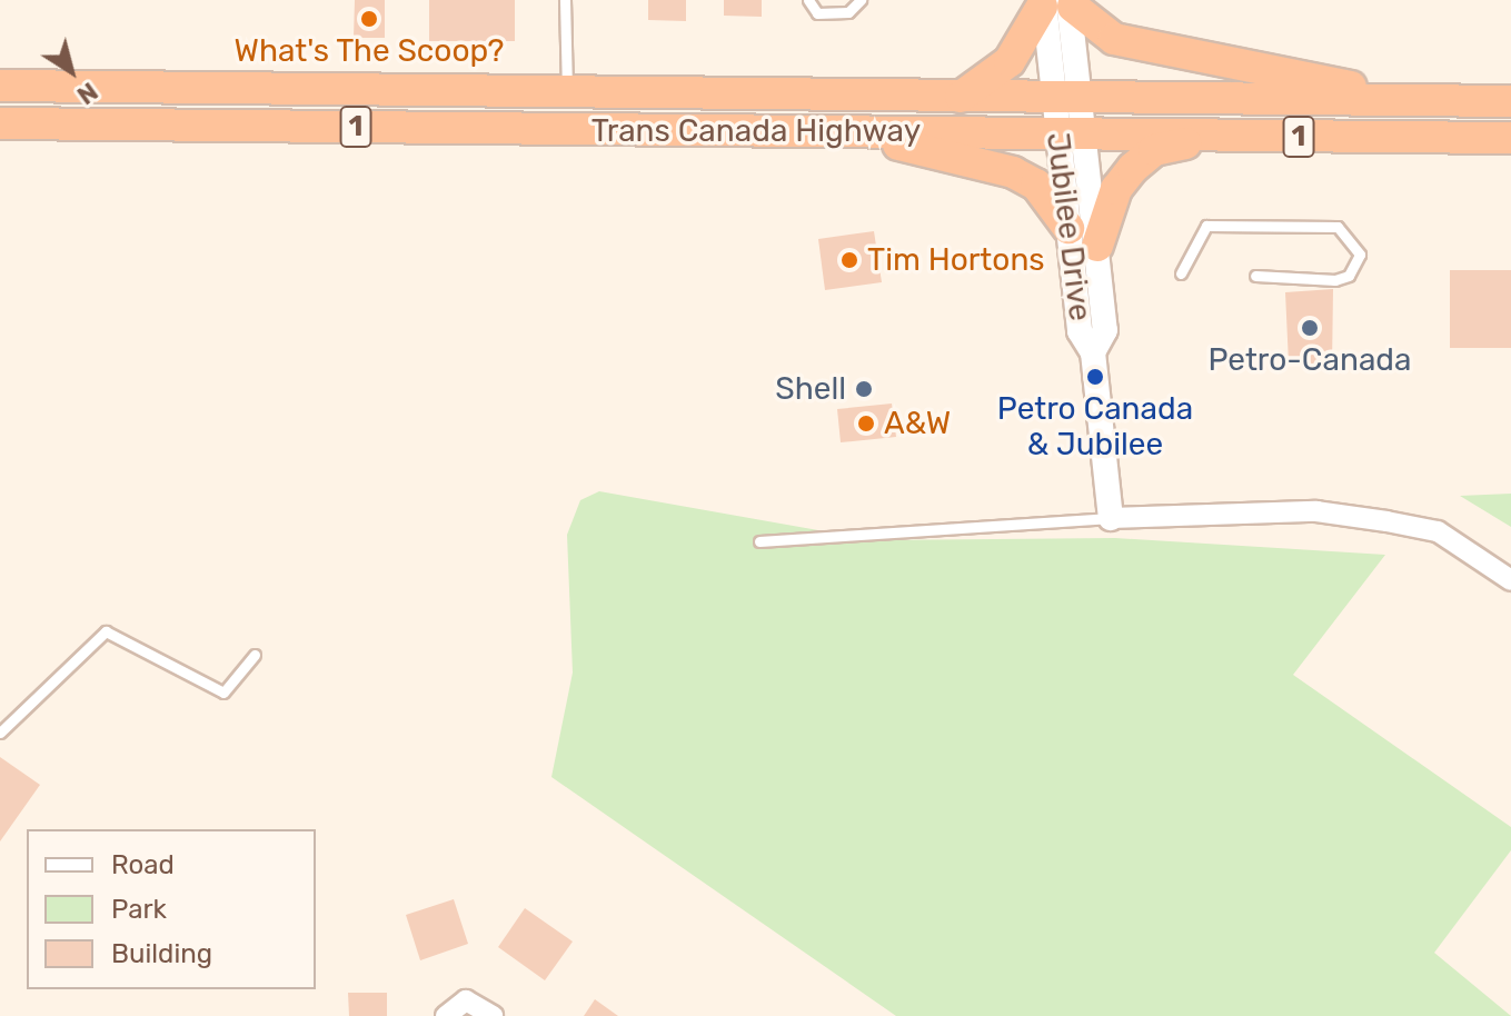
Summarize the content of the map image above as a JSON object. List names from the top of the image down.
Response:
{
  "streets": {
    "highway": ["1", "Trans Canada Highway"],
    "street": ["Jubilee Drive"]
  },
  "crossings": [
    ["Trans Canada Highway", "Jubilee Drive"]
  ],
  "places": [
    "What's The Scoop?",
    "Tim Hortons",
    "Petro-Canada",
    "Petro Canada & Jubilee",
    "Shell",
    "A&W"
  ],
  "legend": ["Road", "Park", "Building"],
  "north": "bottom right"
}
